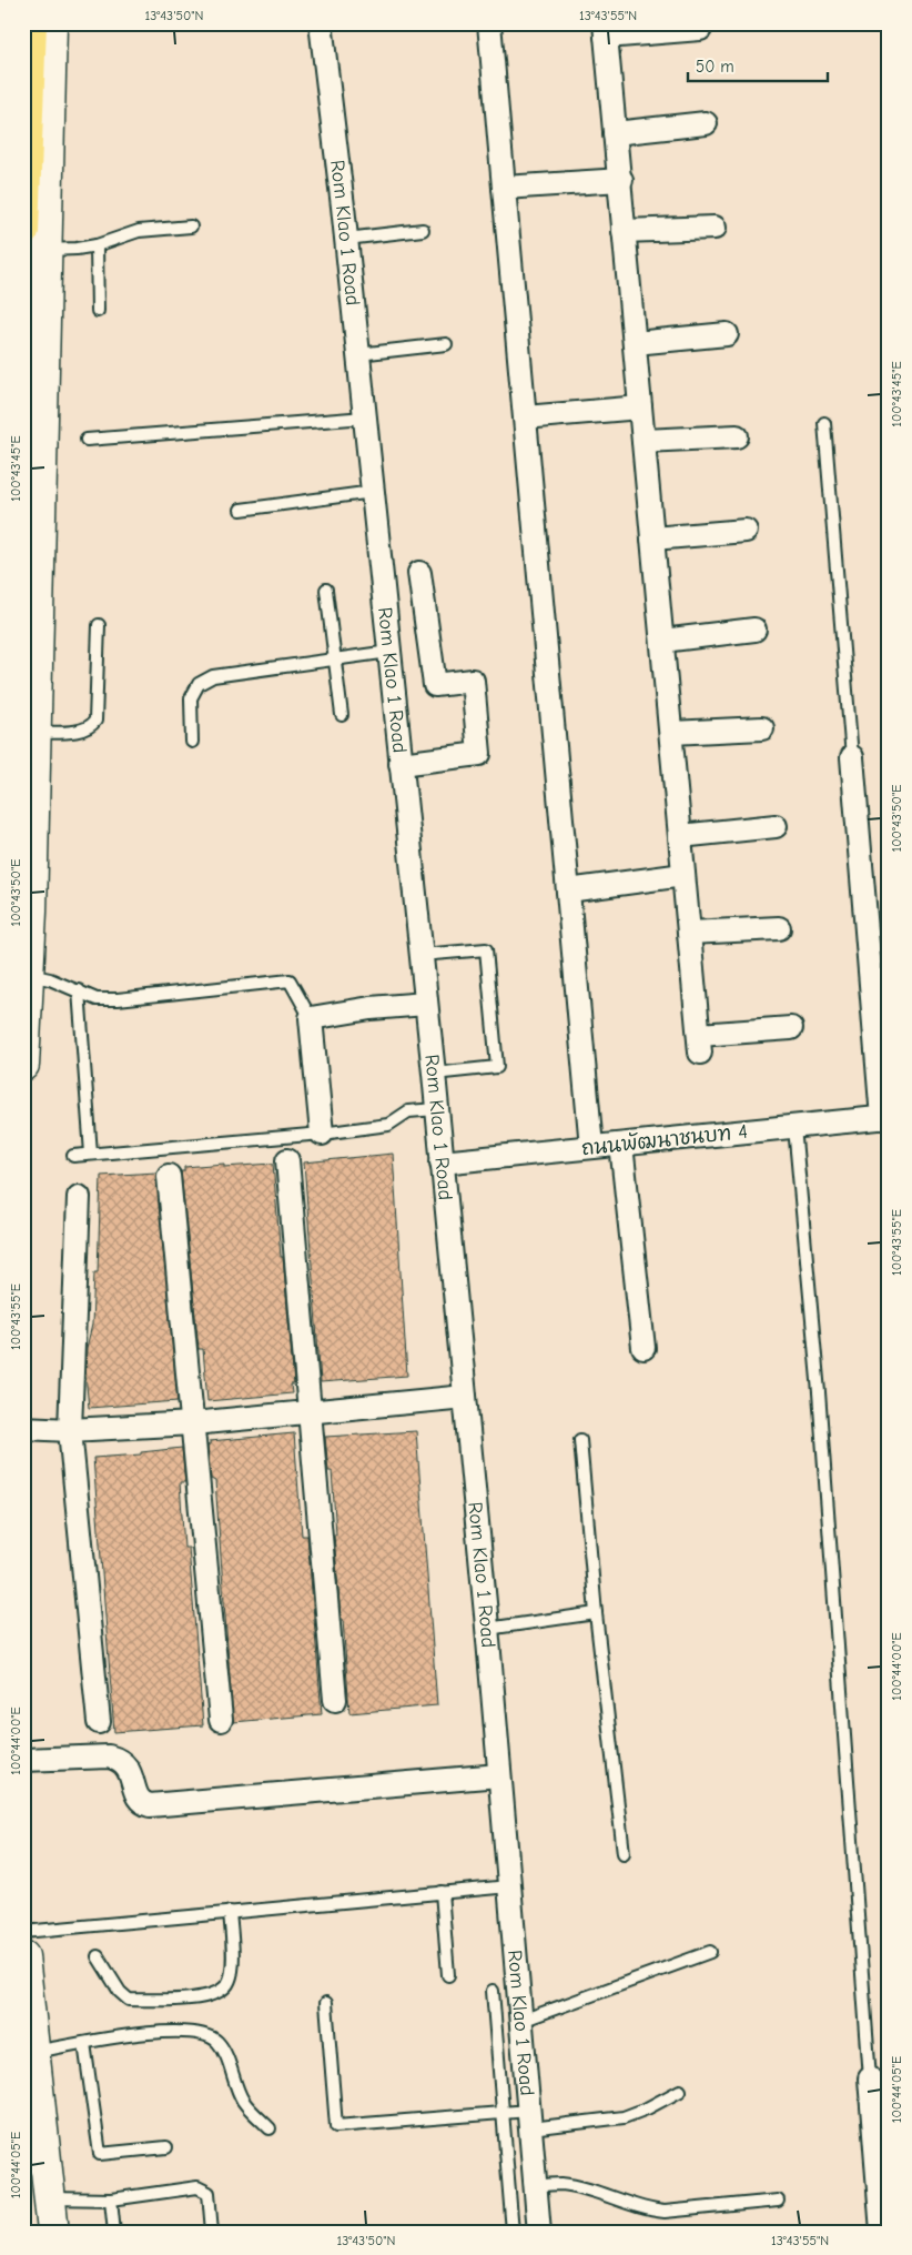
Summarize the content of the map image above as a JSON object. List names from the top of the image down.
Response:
{
  "streets": {
    "street": ["Rom Klao 1 Road", "ถนนพัฒนาชนบท 4"]
  },
  "crossings": [
    ["Rom Klao 1 Road", "ถนนพัฒนาชนบท 4"]
  ],
  "scale_bar": "50 m",
  "coordinates": [
    "13°43'50\"N",
    "13°43'55\"N",
    "100°43'45\"E",
    "100°43'50\"E",
    "100°43'55\"E",
    "100°44'00\"E",
    "100°44'05\"E"
  ]
}
